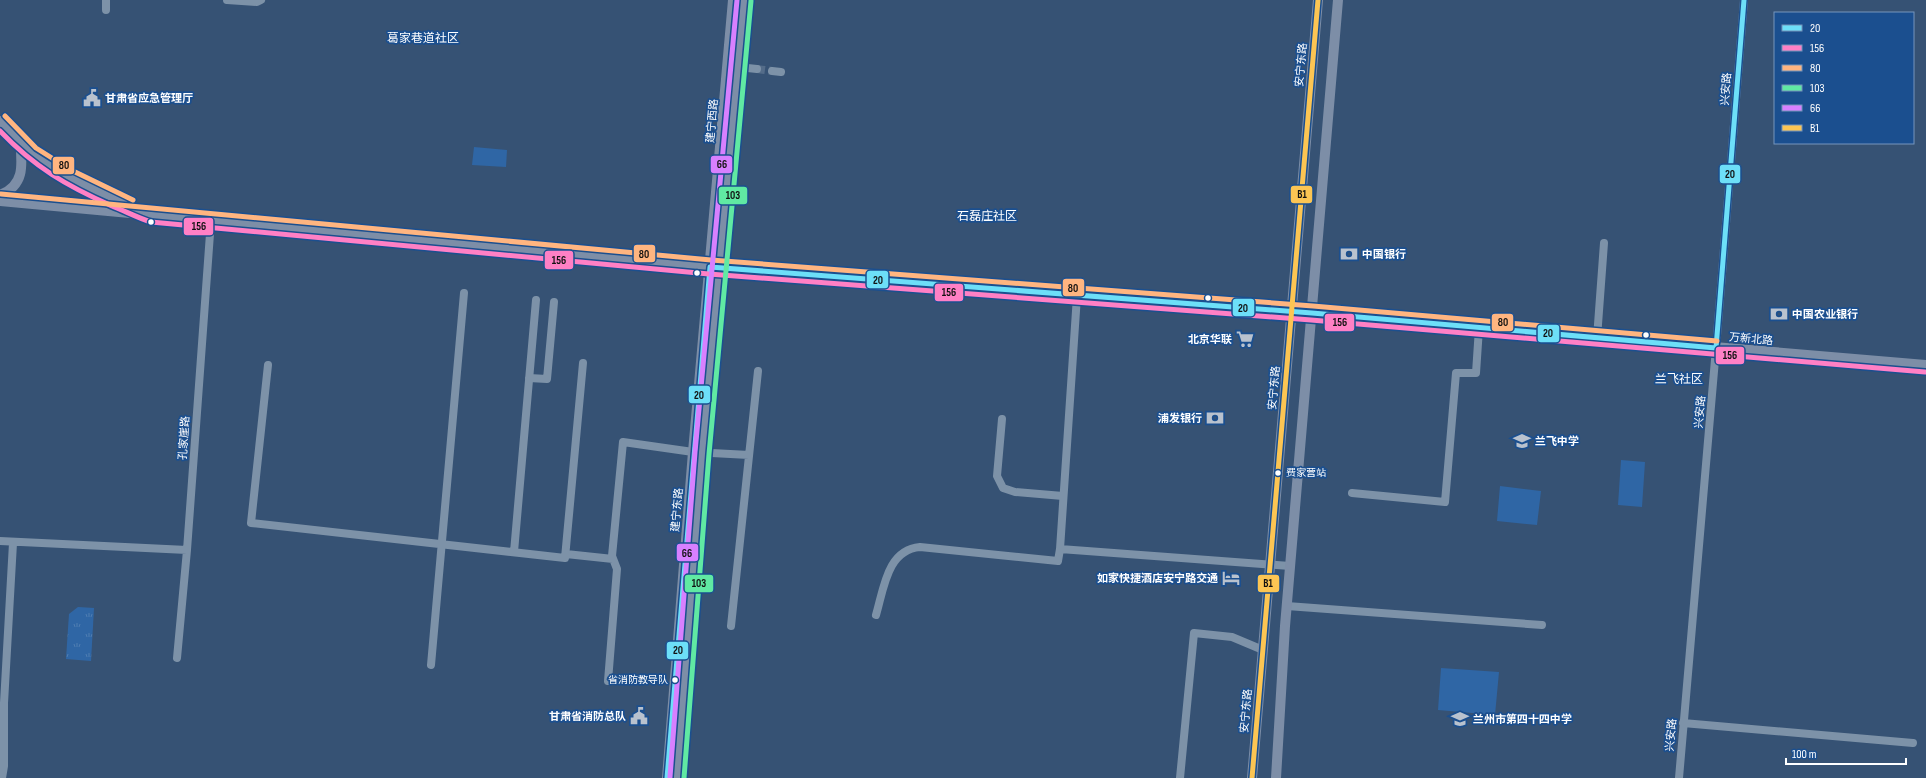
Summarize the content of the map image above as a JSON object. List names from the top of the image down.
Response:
{
  "streets": {
    "main road": [
      "安宁东路",
      "建宁西路",
      "万新北路",
      "建宁东路"
    ],
    "street": ["兴安路", "孔家崖路"]
  },
  "crossings": [
    ["安宁东路", "万新北路"],
    ["兴安路", "万新北路"],
    ["建宁西路", "万新北路"],
    ["建宁西路", "建宁东路"],
    ["万新北路", "孔家崖路"],
    ["万新北路", "建宁东路"]
  ],
  "districts": ["葛家巷道社区", "石磊庄社区", "兰飞社区"],
  "places": {
    "public building": ["甘肃省应急管理厅", "甘肃省消防总队"],
    "bank": ["中国银行", "中国农业银行", "浦发银行"],
    "supermarket": ["北京华联"],
    "school or university": ["兰飞中学", "兰州市第四十四中学"],
    "other": ["费家营站", "省消防教导队"],
    "hotel": ["如家快捷酒店安宁路交通"]
  },
  "lines": [
    "transit line 20",
    "transit line 66",
    "transit line B1",
    "transit line 103",
    "transit line 80",
    "transit line 156"
  ],
  "legend": [
    "20",
    "156",
    "80",
    "103",
    "66",
    "B1"
  ],
  "scale_bar": "100 m"
}
